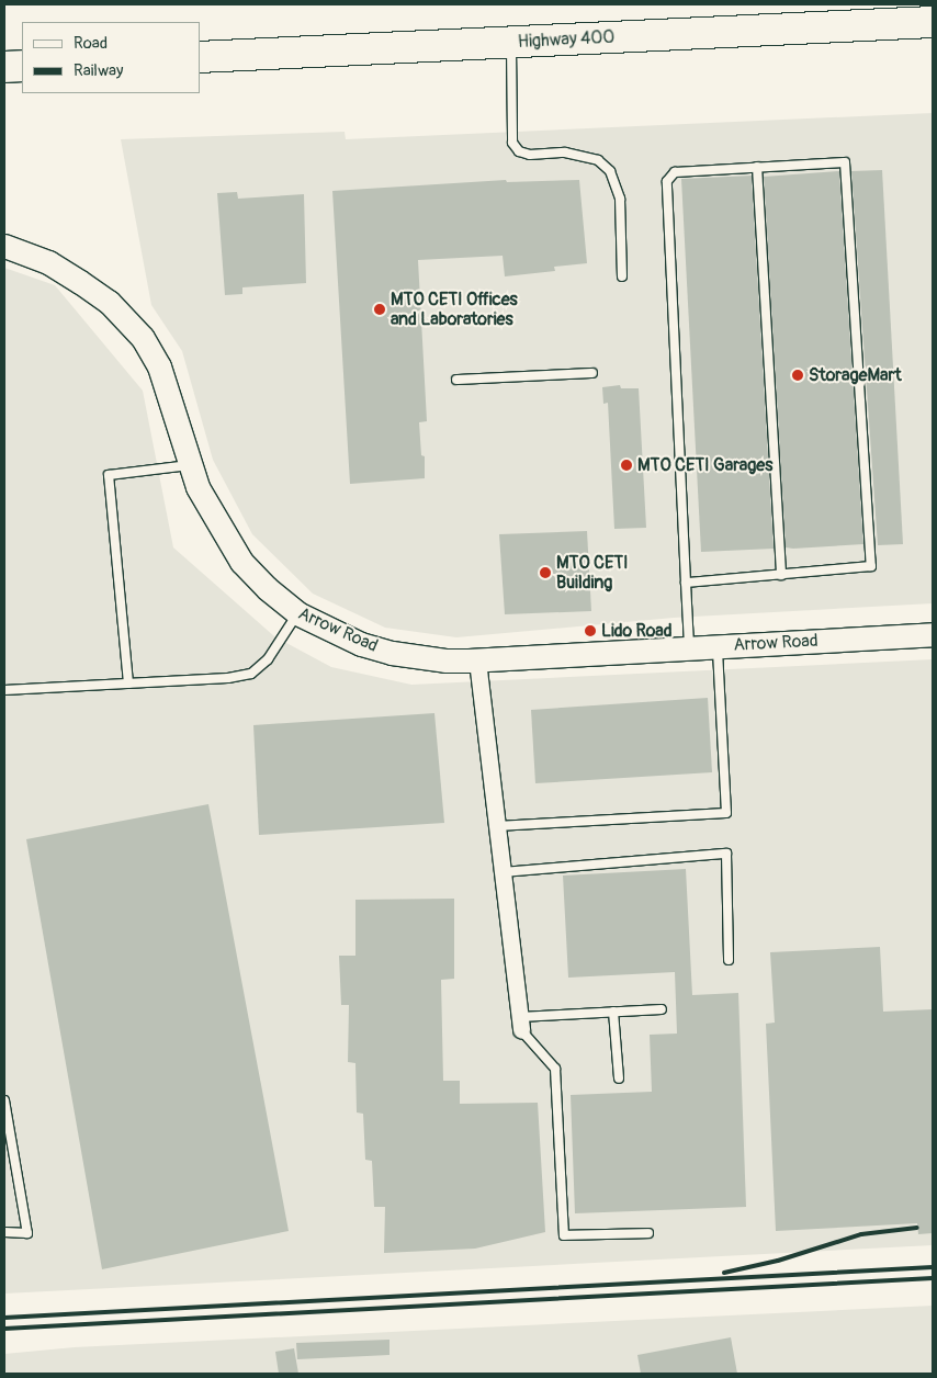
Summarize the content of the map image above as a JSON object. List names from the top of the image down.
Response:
{
  "streets": {
    "highway": ["Highway 400"],
    "street": ["Arrow Road"]
  },
  "places": [
    "MTO CETI Offices and Laboratories",
    "StorageMart",
    "MTO CETI Garages",
    "MTO CETI Building",
    "Lido Road"
  ],
  "legend": ["Road", "Railway"]
}
